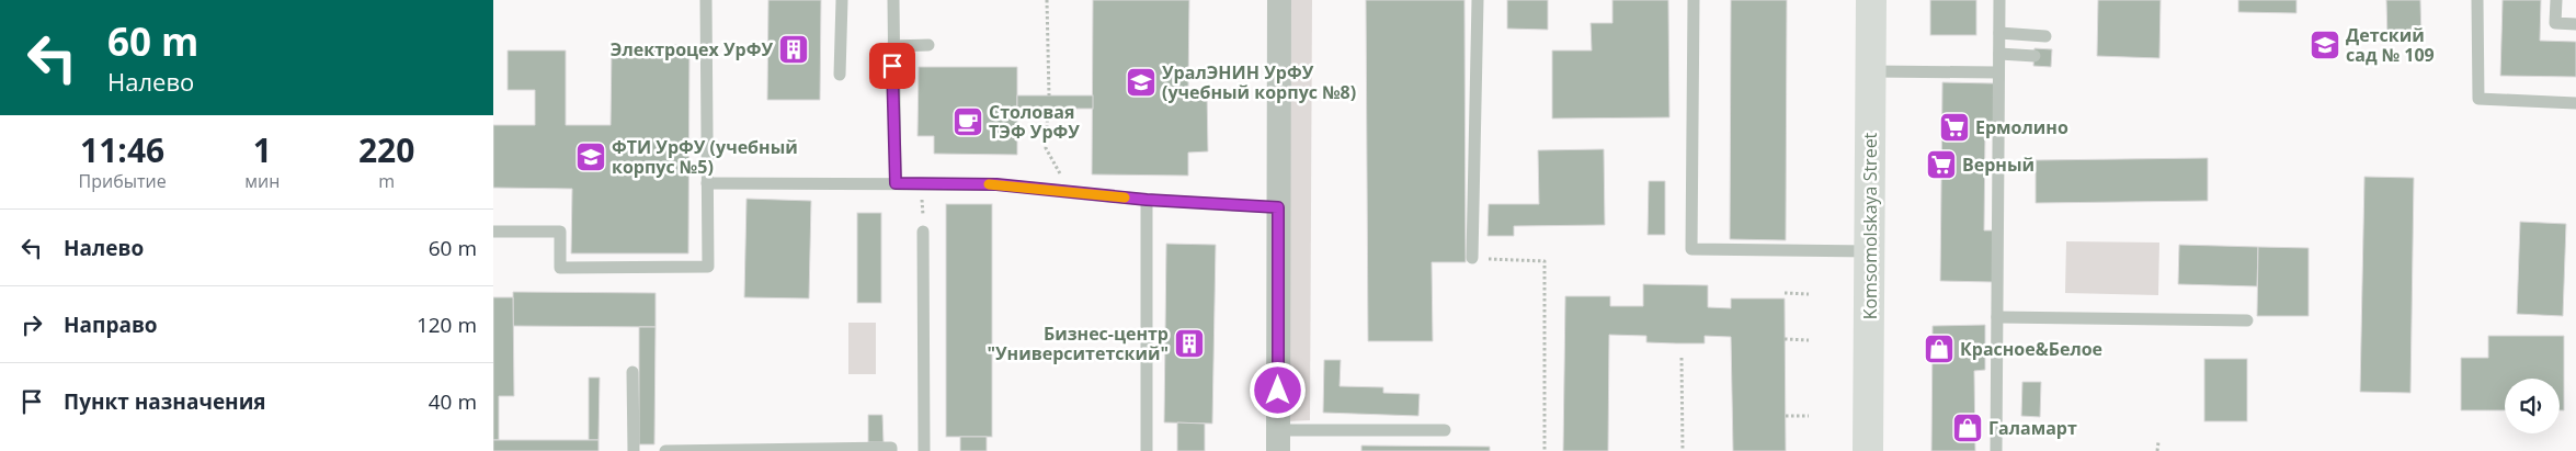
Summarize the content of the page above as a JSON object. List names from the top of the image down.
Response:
{
  "streets": {
    "main road": ["Komsomolskaya Street"]
  },
  "places": {
    "school or university": ["Детский сад № 109", "УралЭНИН УрФУ (учебный корпус №8)", "ФТИ УрФУ (учебный корпус №5)"],
    "building": ["Электроцех УрФУ", "Бизнес-центр \"Университетский\""],
    "cafe": ["Столовая ТЭФ УрФУ"],
    "supermarket": ["Ермолино", "Верный"],
    "shop": ["Красное&Белое", "Галамарт"]
  },
  "page": {
    "turn": ["60 m", "Налево"],
    "eta": [
      "11:46",
      "Прибытие",
      "1",
      "мин",
      "220",
      "m"
    ],
    "list": [
      {
        "name": "Налево",
        "value": "60 m"
      },
      {
        "name": "Направо",
        "value": "120 m"
      },
      {
        "name": "Пункт назначения",
        "value": "40 m"
      }
    ]
  }
}
